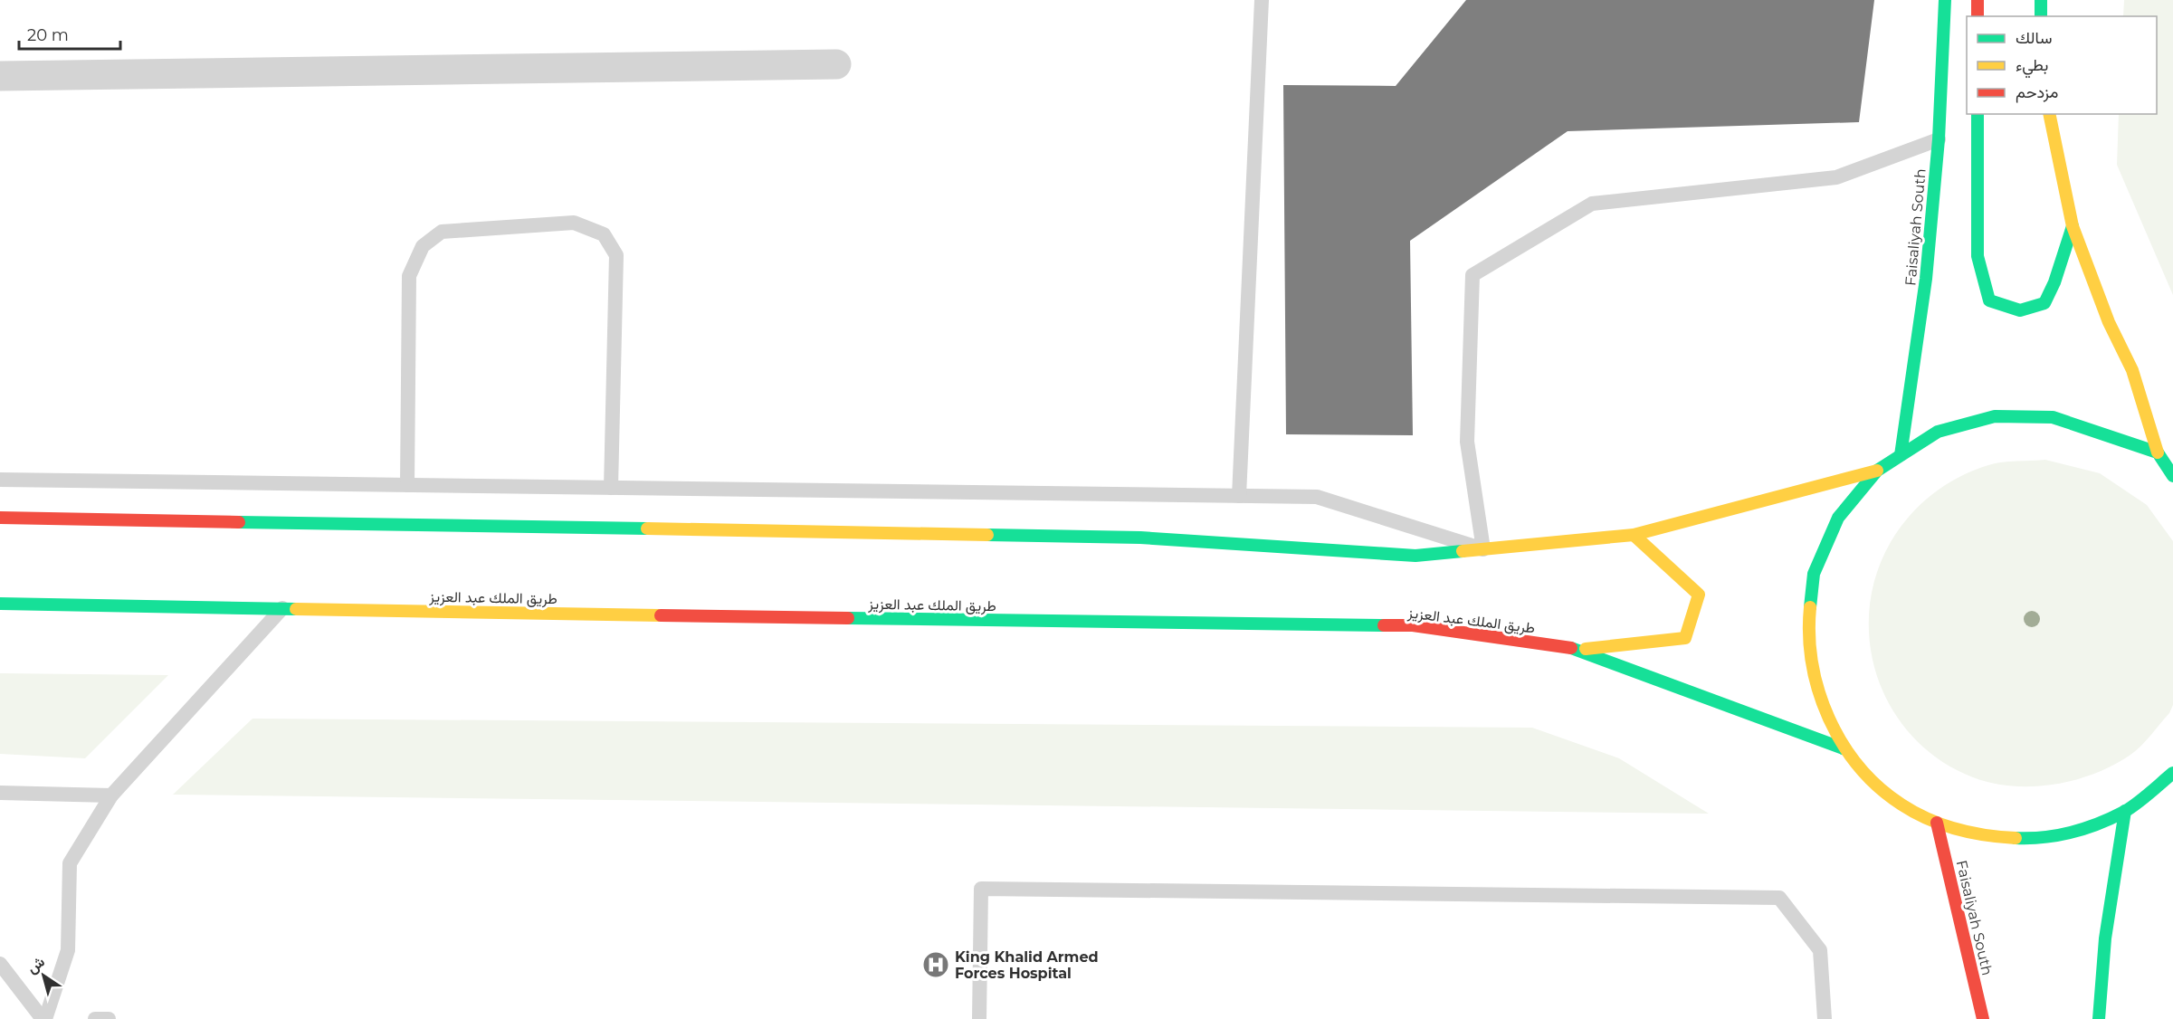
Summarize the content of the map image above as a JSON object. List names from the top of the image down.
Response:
{
  "streets": {
    "main road": ["Faisaliyah South", "طريق الملك عبد العزيز"]
  },
  "places": {
    "hospital": ["King Khalid Armed Forces Hospital"]
  },
  "legend": ["سالك", "بطيء", "مزدحم"],
  "scale_bar": "20 m",
  "north": "top left"
}
